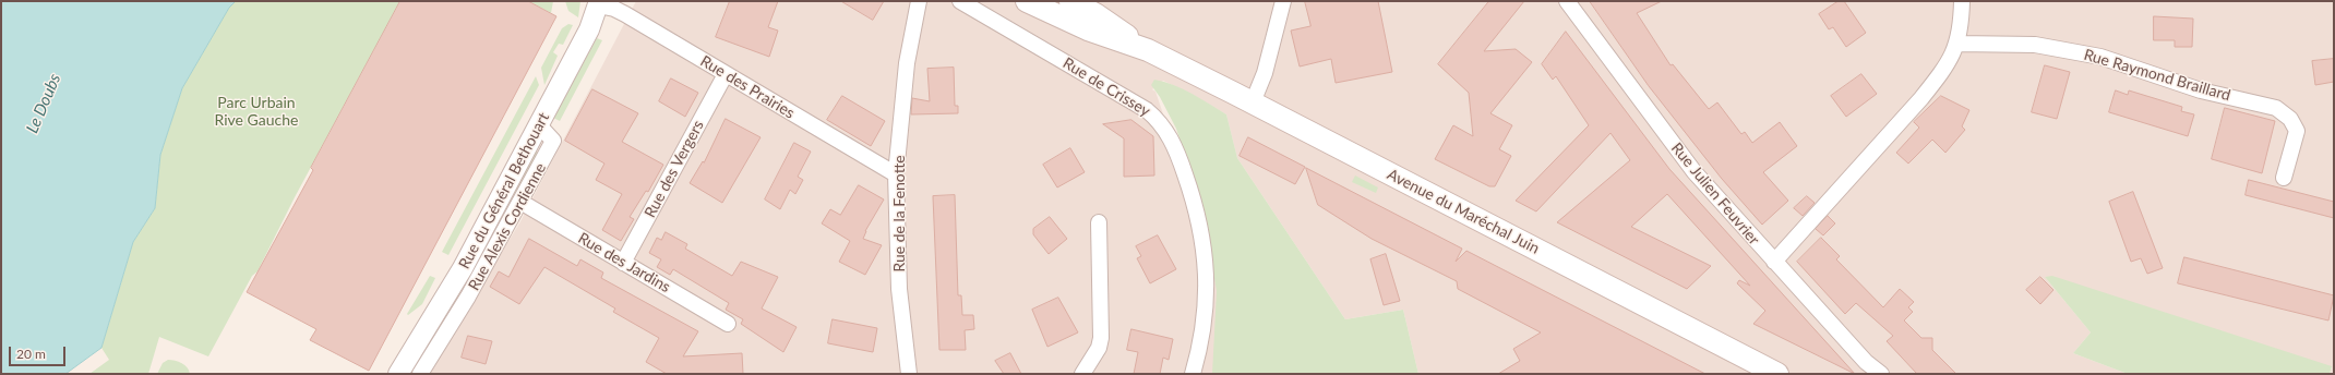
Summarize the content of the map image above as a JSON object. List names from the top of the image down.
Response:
{
  "streets": {
    "main road": ["Avenue du Maréchal Juin"],
    "street": [
      "Rue Raymond Braillard",
      "Rue des Prairies",
      "Rue de Crissey",
      "Rue des Vergers",
      "Rue du Général Bethouart",
      "Rue Julien Feuvrier",
      "Rue de la Fenotte",
      "Rue Alexis Cordienne",
      "Rue des Jardins"
    ]
  },
  "crossings": [
    ["Rue des Prairies", "Rue des Vergers"],
    ["Rue des Prairies", "Rue du Général Bethouart"],
    ["Rue des Prairies", "Rue de la Fenotte"],
    ["Rue des Vergers", "Rue des Jardins"],
    ["Rue du Général Bethouart", "Rue Alexis Cordienne"],
    ["Rue Alexis Cordienne", "Rue des Jardins"]
  ],
  "water": ["Le Doubs"],
  "parks": ["Parc Urbain Rive Gauche"],
  "scale_bar": "20 m"
}
